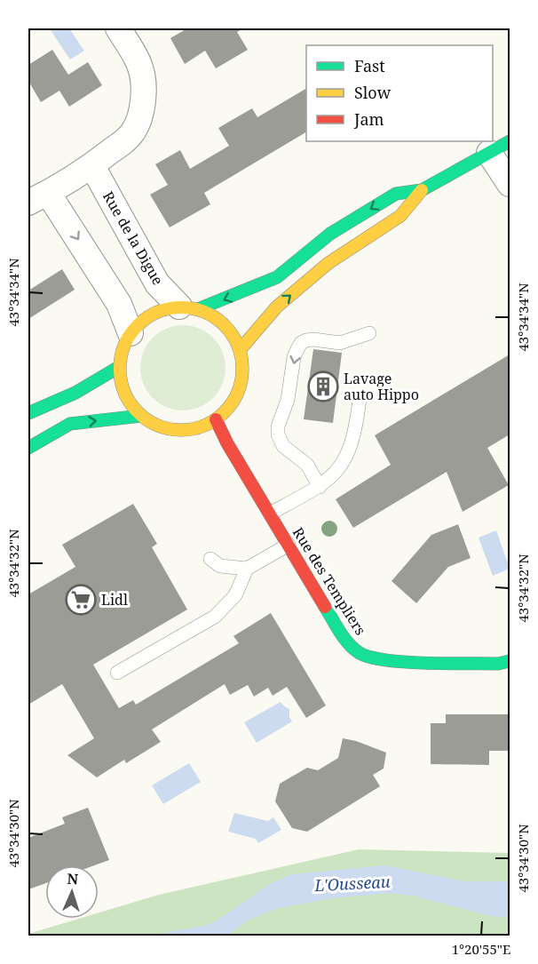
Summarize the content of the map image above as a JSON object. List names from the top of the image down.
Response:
{
  "streets": {
    "main road": ["Rue des Templiers"],
    "street": ["Rue de la Digue"]
  },
  "crossings": [
    ["Rue de la Digue", "Rue des Templiers"]
  ],
  "water": ["L'Ousseau"],
  "places": {
    "building": ["Lavage auto Hippo"],
    "supermarket": ["Lidl"]
  },
  "legend": ["Fast", "Slow", "Jam"],
  "north": "top",
  "coordinates": [
    "43°34'34\"N",
    "43°34'32\"N",
    "43°34'30\"N",
    "1°20'55\"E"
  ]
}
